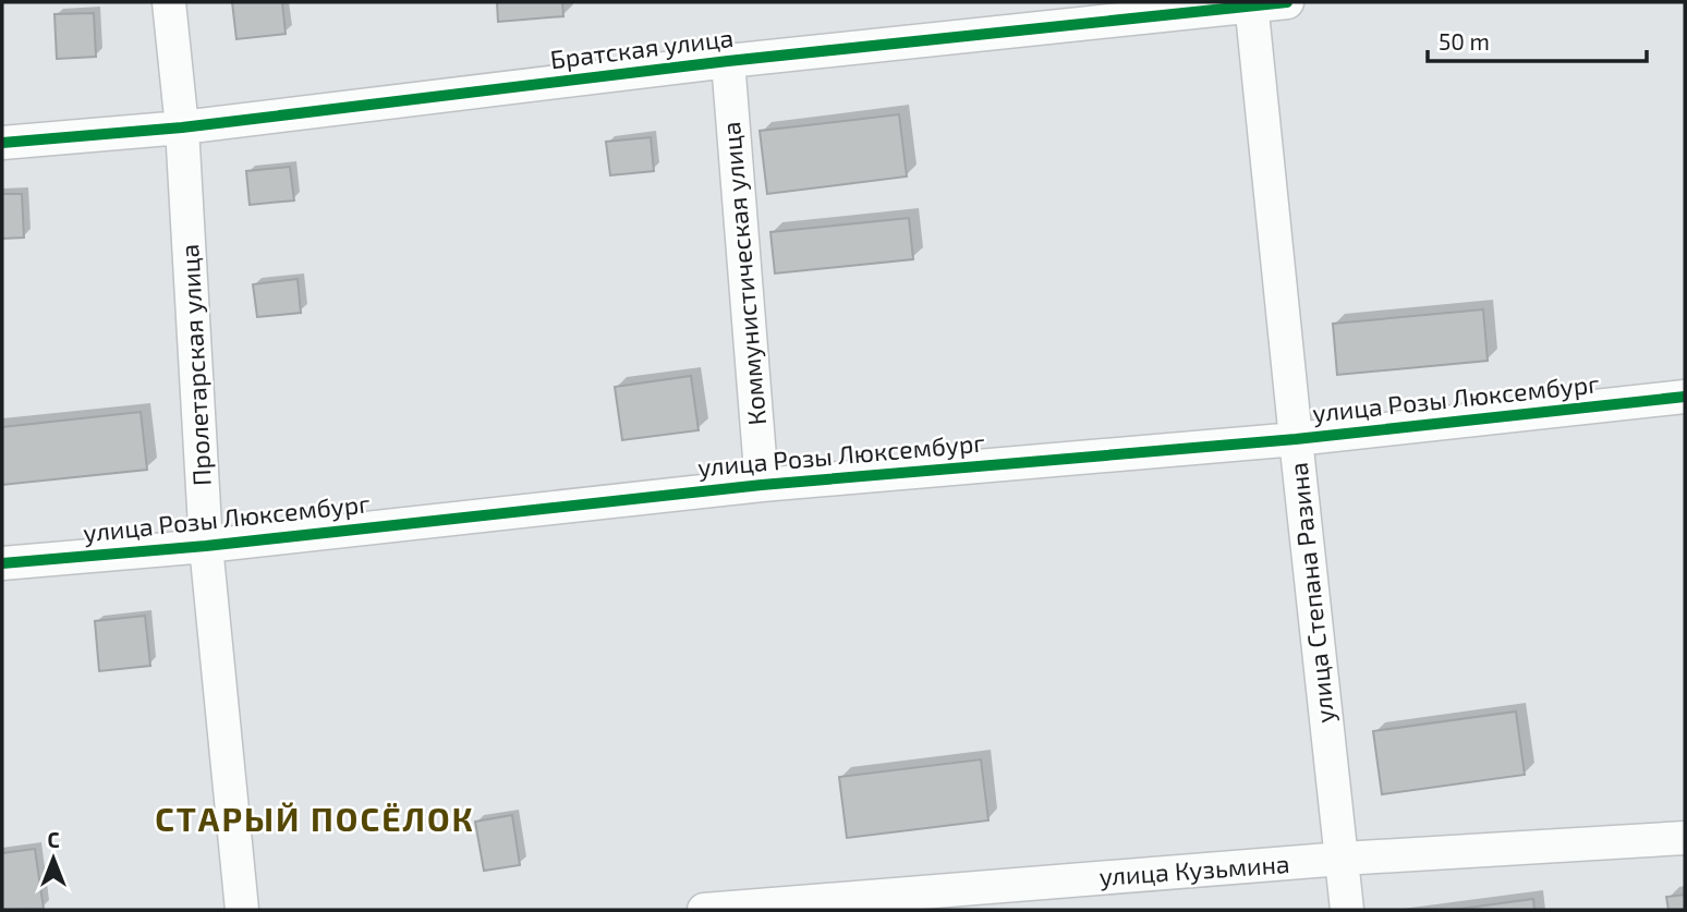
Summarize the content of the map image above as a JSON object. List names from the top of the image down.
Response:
{
  "streets": {
    "street": [
      "Братская улица",
      "Коммунистическая улица",
      "Пролетарская улица",
      "улица Розы Люксембург",
      "улица Степана Разина",
      "улица Кузьмина"
    ]
  },
  "crossings": [
    ["Братская улица", "Коммунистическая улица"],
    ["Братская улица", "Пролетарская улица"],
    ["Братская улица", "улица Степана Разина"],
    ["Коммунистическая улица", "улица Розы Люксембург"],
    ["Пролетарская улица", "улица Розы Люксембург"],
    ["улица Розы Люксембург", "улица Степана Разина"],
    ["улица Степана Разина", "улица Кузьмина"]
  ],
  "districts": ["СТАРЫЙ ПОСЁЛОК"],
  "scale_bar": "50 m",
  "north": "top"
}
